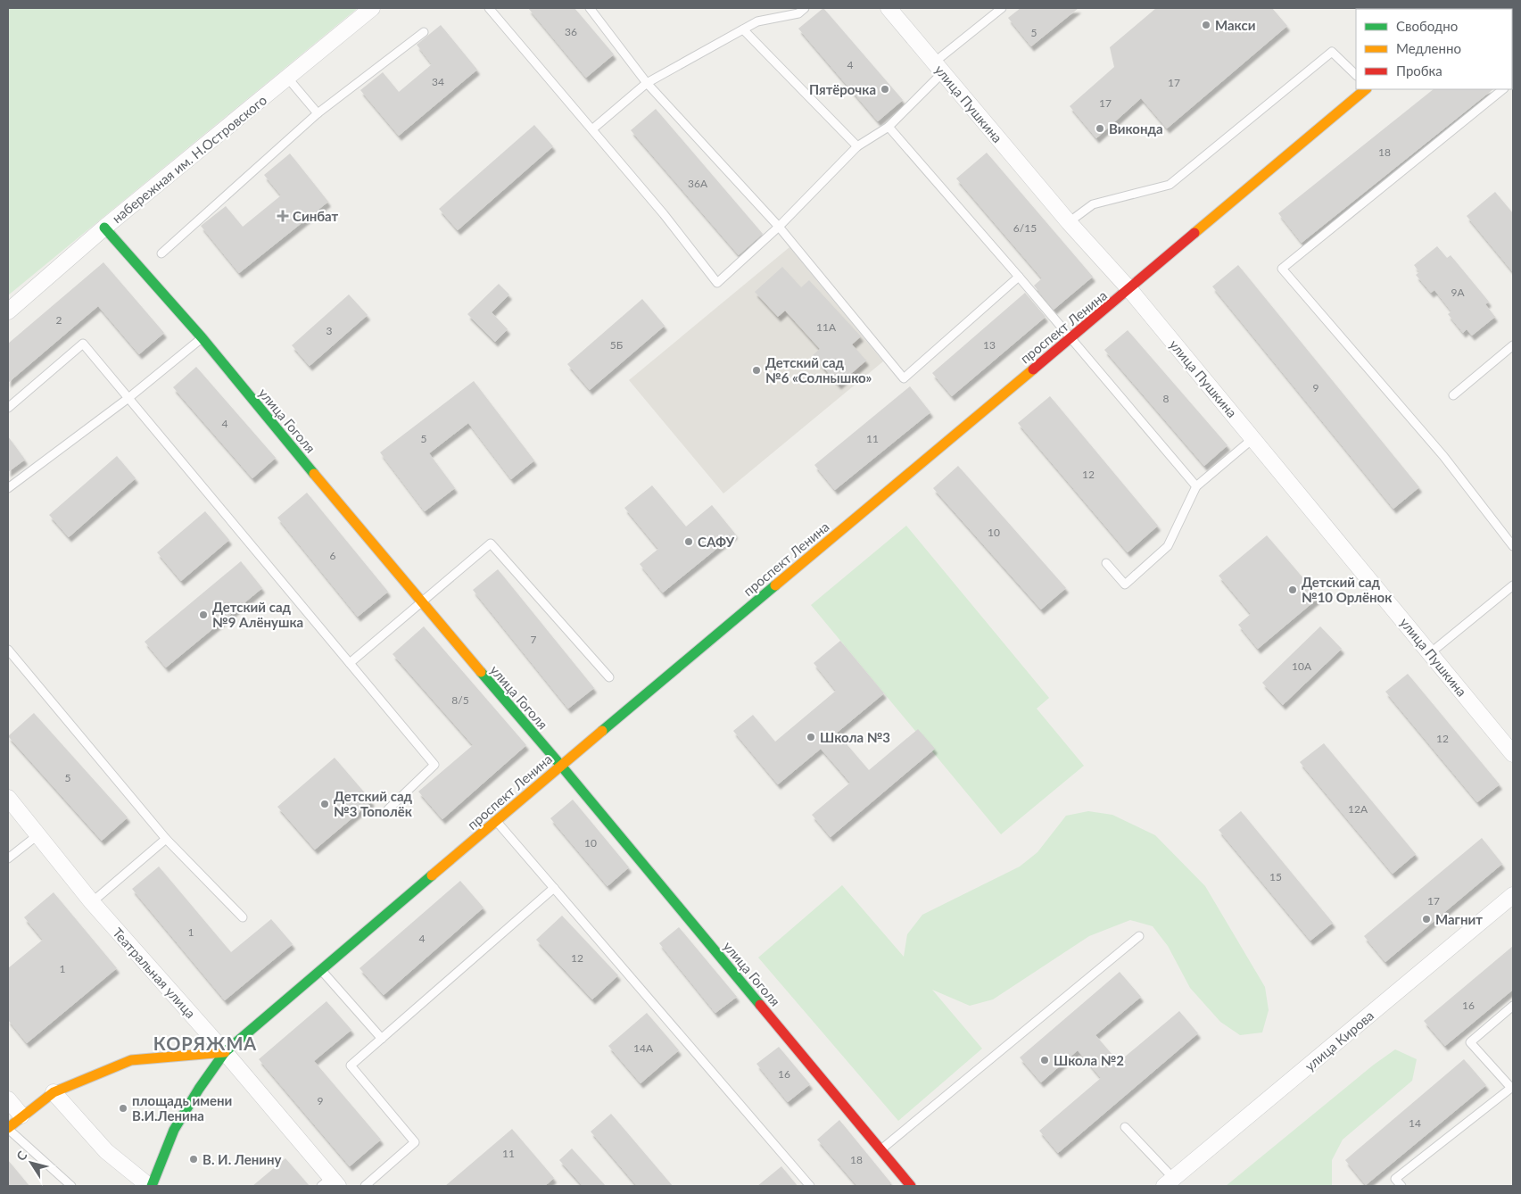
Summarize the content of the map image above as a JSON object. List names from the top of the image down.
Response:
{
  "streets": {
    "street": [
      "улица Пушкина",
      "набережная им. Н.Островского",
      "проспект Ленина",
      "улица Гоголя",
      "Театральная улица",
      "улица Кирова"
    ]
  },
  "crossings": [
    ["улица Пушкина", "проспект Ленина"],
    ["набережная им. Н.Островского", "улица Гоголя"],
    ["проспект Ленина", "улица Гоголя"],
    ["проспект Ленина", "Театральная улица"]
  ],
  "districts": ["КОРЯЖМА"],
  "places": {
    "other": [
      "Макси",
      "Пятёрочка",
      "Виконда",
      "Детский сад №6 «Солнышко»",
      "САФУ",
      "Детский сад №10 Орлёнок",
      "Детский сад №9 Алёнушка",
      "Школа №3",
      "Детский сад №3 Тополёк",
      "Магнит",
      "Школа №2",
      "площадь имени В.И.Ленина",
      "В. И. Ленину"
    ],
    "health": ["Синбат"]
  },
  "house_numbers": [
    "36",
    "5",
    "4",
    "34",
    "17",
    "17",
    "18",
    "36А",
    "6/15",
    "9А",
    "2",
    "11А",
    "3",
    "5Б",
    "13",
    "9",
    "8",
    "4",
    "5",
    "11",
    "12",
    "10",
    "6",
    "7",
    "10А",
    "8/5",
    "12",
    "5",
    "12А",
    "10",
    "15",
    "17",
    "1",
    "4",
    "12",
    "1",
    "16",
    "14А",
    "16",
    "9",
    "14",
    "11",
    "18"
  ],
  "legend": ["Свободно", "Медленно", "Пробка"],
  "north": "top left"
}
